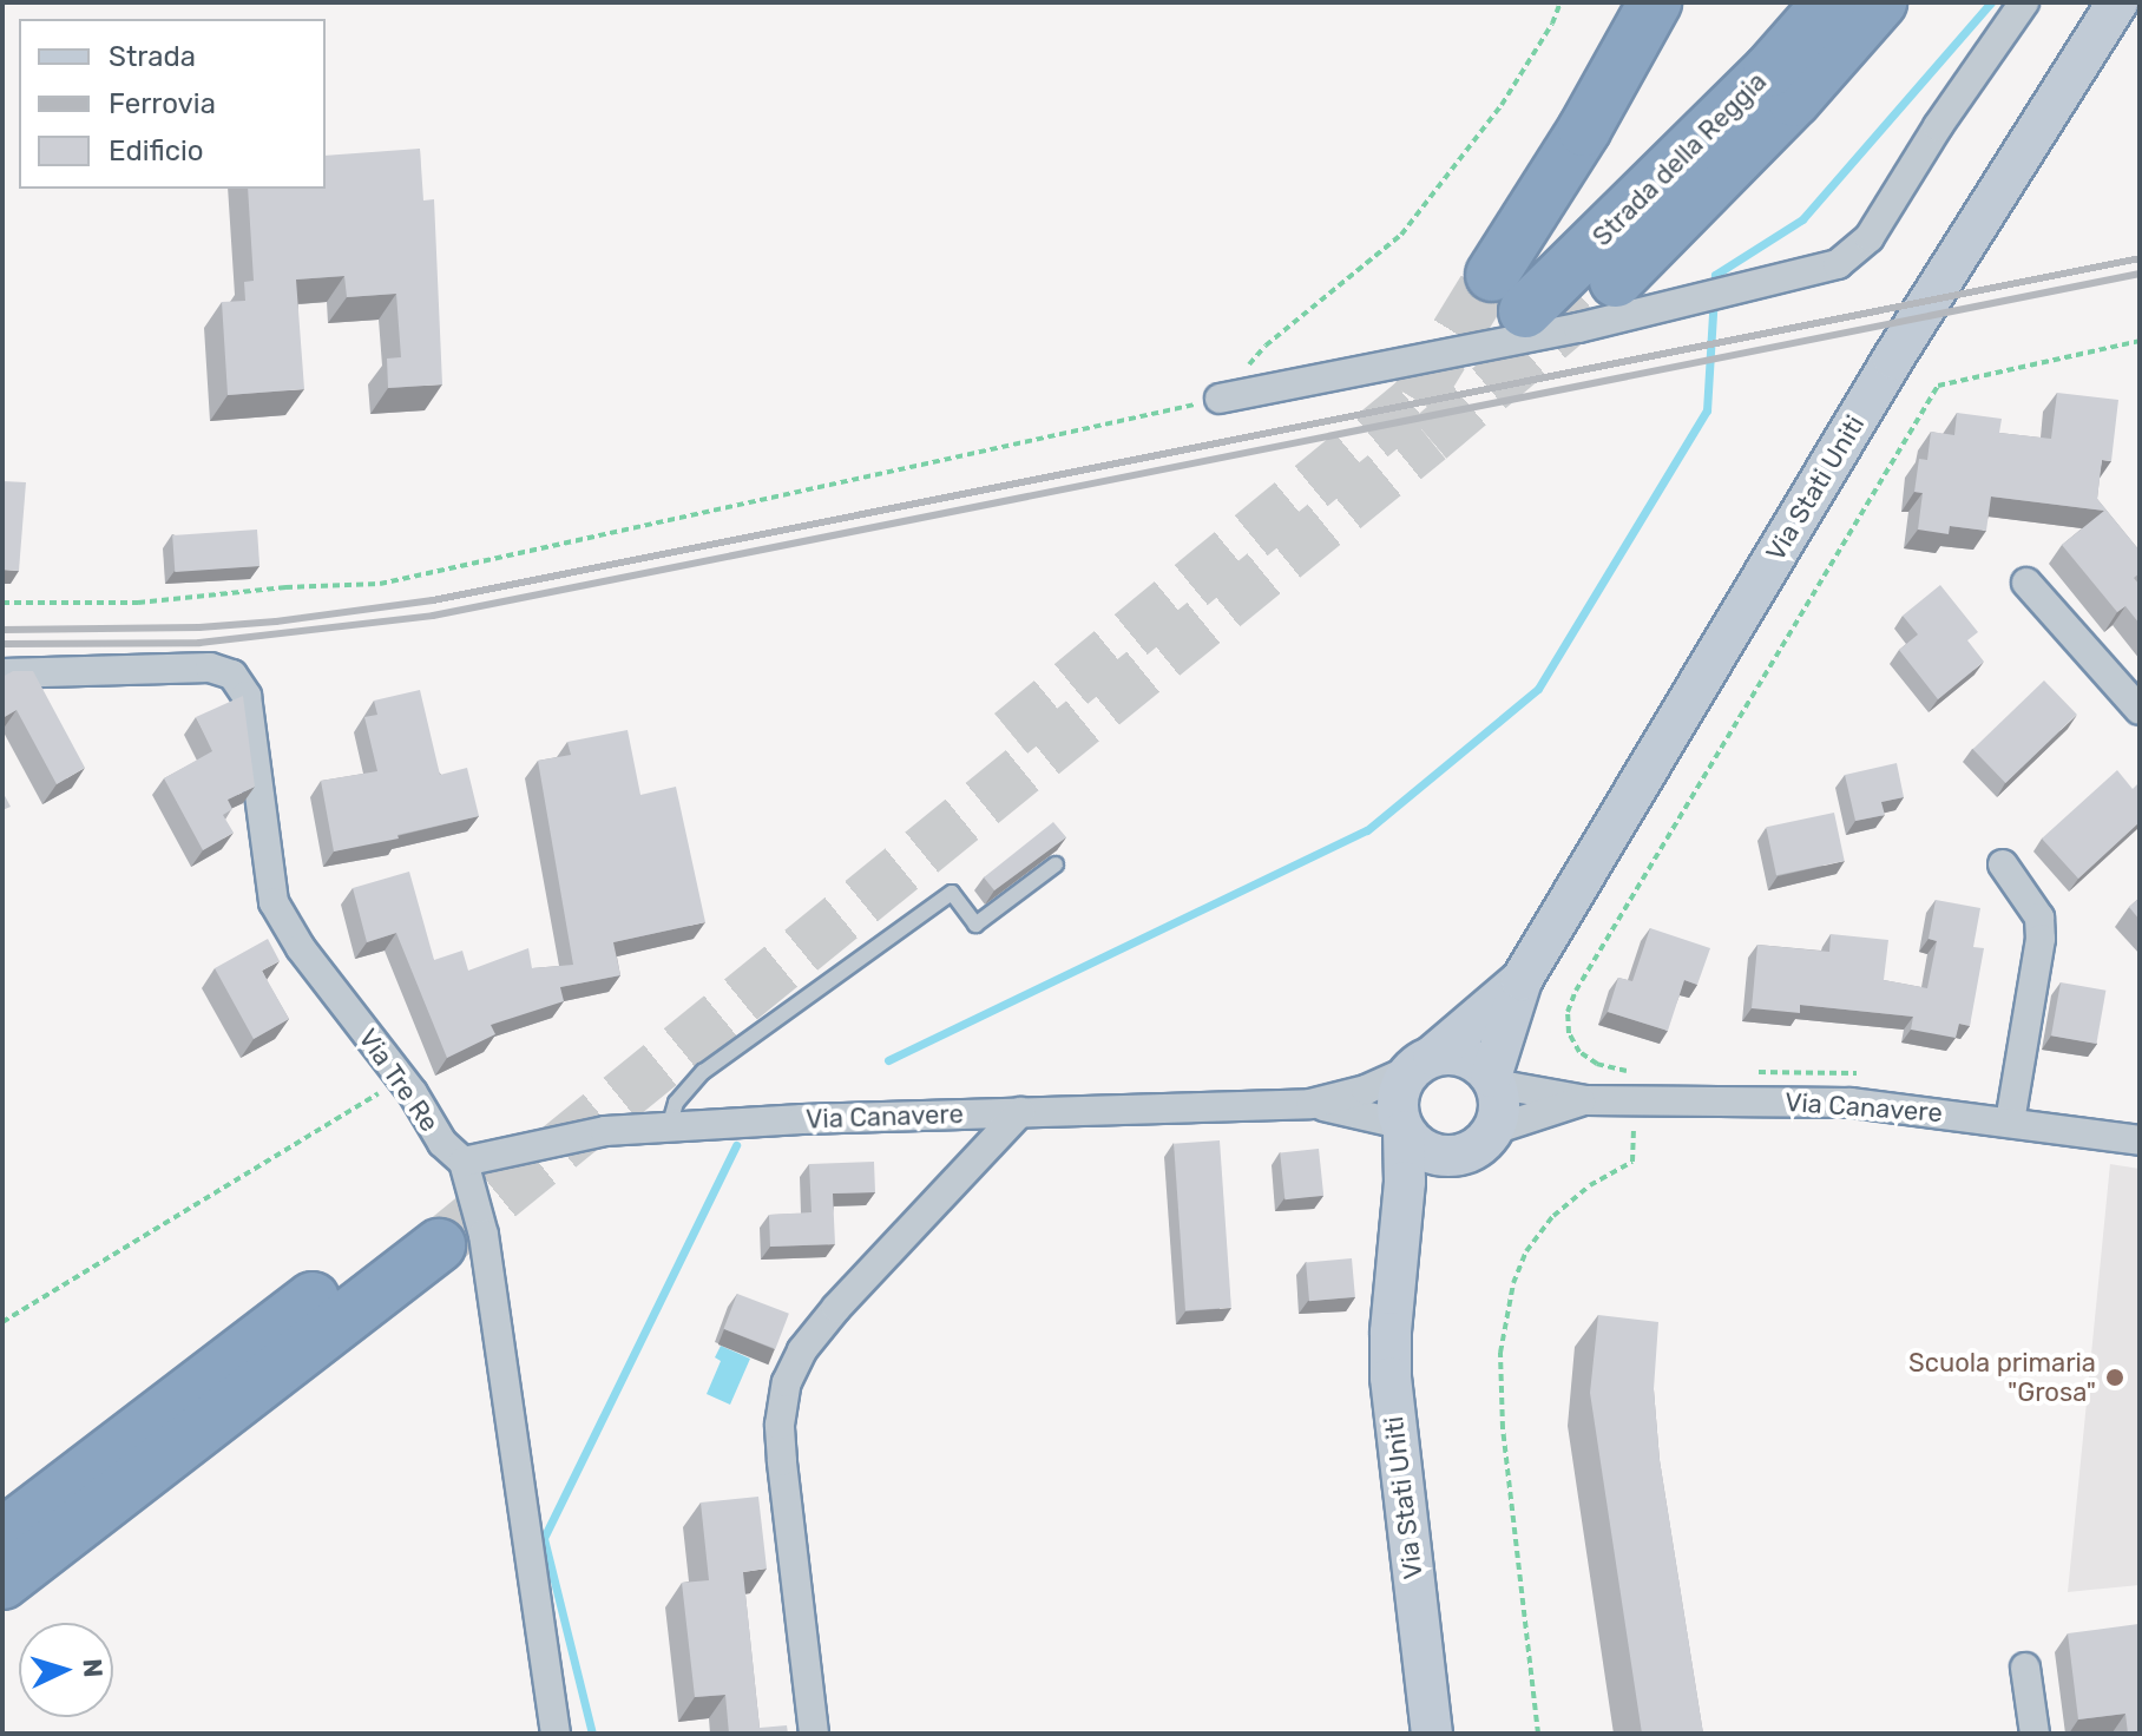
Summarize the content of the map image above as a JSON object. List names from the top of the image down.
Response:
{
  "streets": {
    "highway": ["Strada della Reggia"],
    "street": ["Via Stati Uniti", "Via Tre Re", "Via Canavere"]
  },
  "crossings": [
    ["Via Stati Uniti", "Via Canavere"],
    ["Via Tre Re", "Via Canavere"]
  ],
  "places": ["Scuola primaria \"Grosa\""],
  "legend": ["Strada", "Ferrovia", "Edificio"],
  "north": "right"
}
